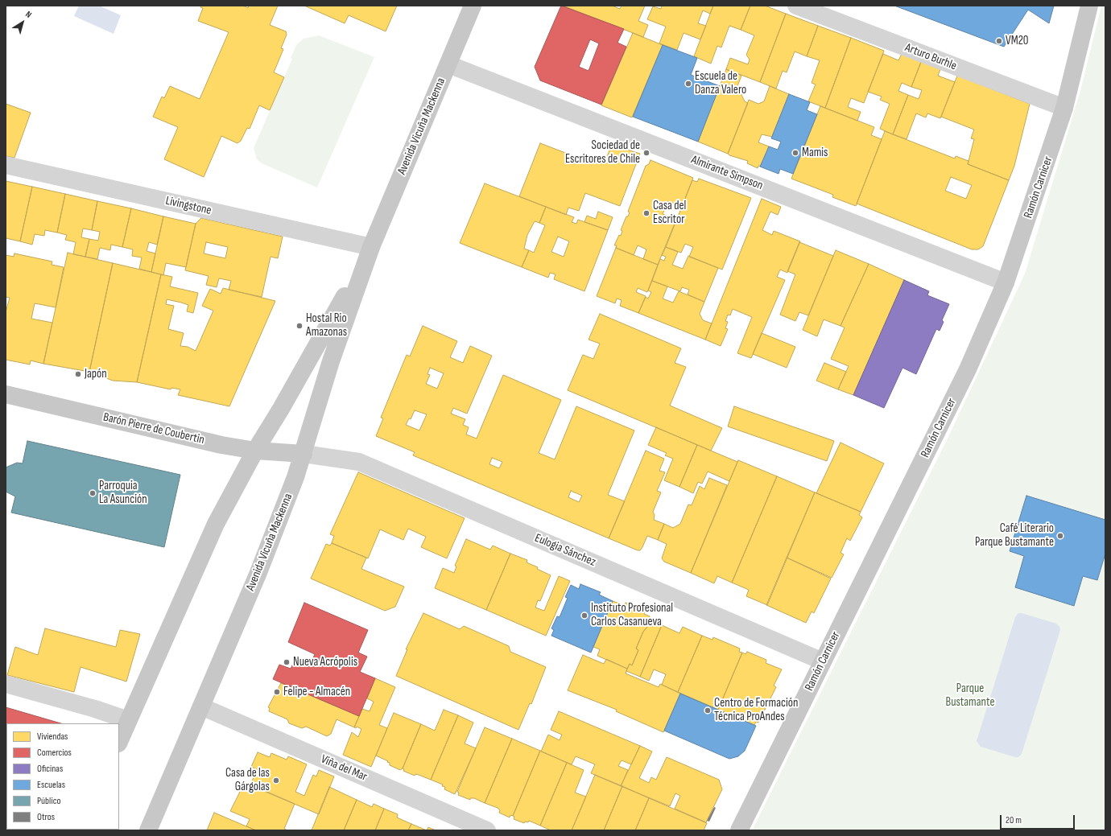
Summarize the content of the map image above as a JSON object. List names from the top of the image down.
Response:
{
  "streets": {
    "main road": ["Avenida Vicuña Mackenna", "Ramón Carnicer", "Barón Pierre de Coubertin"],
    "street": [
      "Arturo Burhle",
      "Almirante Simpson",
      "Livingstone",
      "Eulogia Sánchez",
      "Viña del Mar"
    ]
  },
  "crossings": [
    ["Arturo Burhle", "Ramón Carnicer"],
    ["Avenida Vicuña Mackenna", "Almirante Simpson"],
    ["Avenida Vicuña Mackenna", "Livingstone"],
    ["Avenida Vicuña Mackenna", "Barón Pierre de Coubertin"],
    ["Avenida Vicuña Mackenna", "Eulogia Sánchez"],
    ["Avenida Vicuña Mackenna", "Viña del Mar"],
    ["Almirante Simpson", "Ramón Carnicer"],
    ["Ramón Carnicer", "Eulogia Sánchez"],
    ["Barón Pierre de Coubertin", "Eulogia Sánchez"]
  ],
  "parks": ["Parque Bustamante"],
  "places": [
    "VM20",
    "Escuela de Danza Valero",
    "Sociedad de Escritores de Chile",
    "Mamis",
    "Casa del Escritor",
    "Hostal Rio Amazonas",
    "Japón",
    "Parroquia La Asunción",
    "Café Literario Parque Bustamante",
    "Instituto Profesional Carlos Casanueva",
    "Nueva Acrópolis",
    "Felipe - Almacén",
    "Centro de Formación Técnica ProAndes",
    "Casa de las Gárgolas"
  ],
  "legend": [
    "Viviendas",
    "Comercios",
    "Oficinas",
    "Escuelas",
    "Público",
    "Otros"
  ],
  "scale_bar": "20 m",
  "north": "top right"
}
